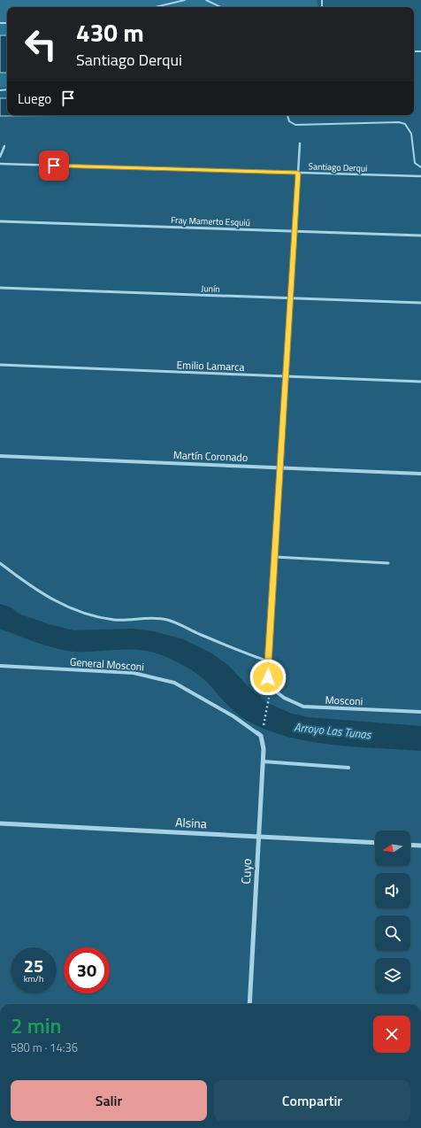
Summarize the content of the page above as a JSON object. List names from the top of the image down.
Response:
{
  "streets": {
    "street": [
      "Santiago Derqui",
      "Fray Mamerto Esquiú",
      "Junín",
      "Emilio Lamarca",
      "Martín Coronado",
      "General Mosconi",
      "Mosconi",
      "Alsina",
      "Cuyo"
    ]
  },
  "crossings": [
    ["General Mosconi", "Cuyo"],
    ["Alsina", "Cuyo"]
  ],
  "water": ["Arroyo Las Tunas"],
  "north": "left",
  "page": {
    "turn": ["430 m", "Santiago Derqui"],
    "then": "Luego",
    "speed": "25 km/h",
    "limit": "30",
    "heading": ["2 min", "580 m · 14:36"],
    "buttons": ["Salir", "Compartir"]
  }
}
